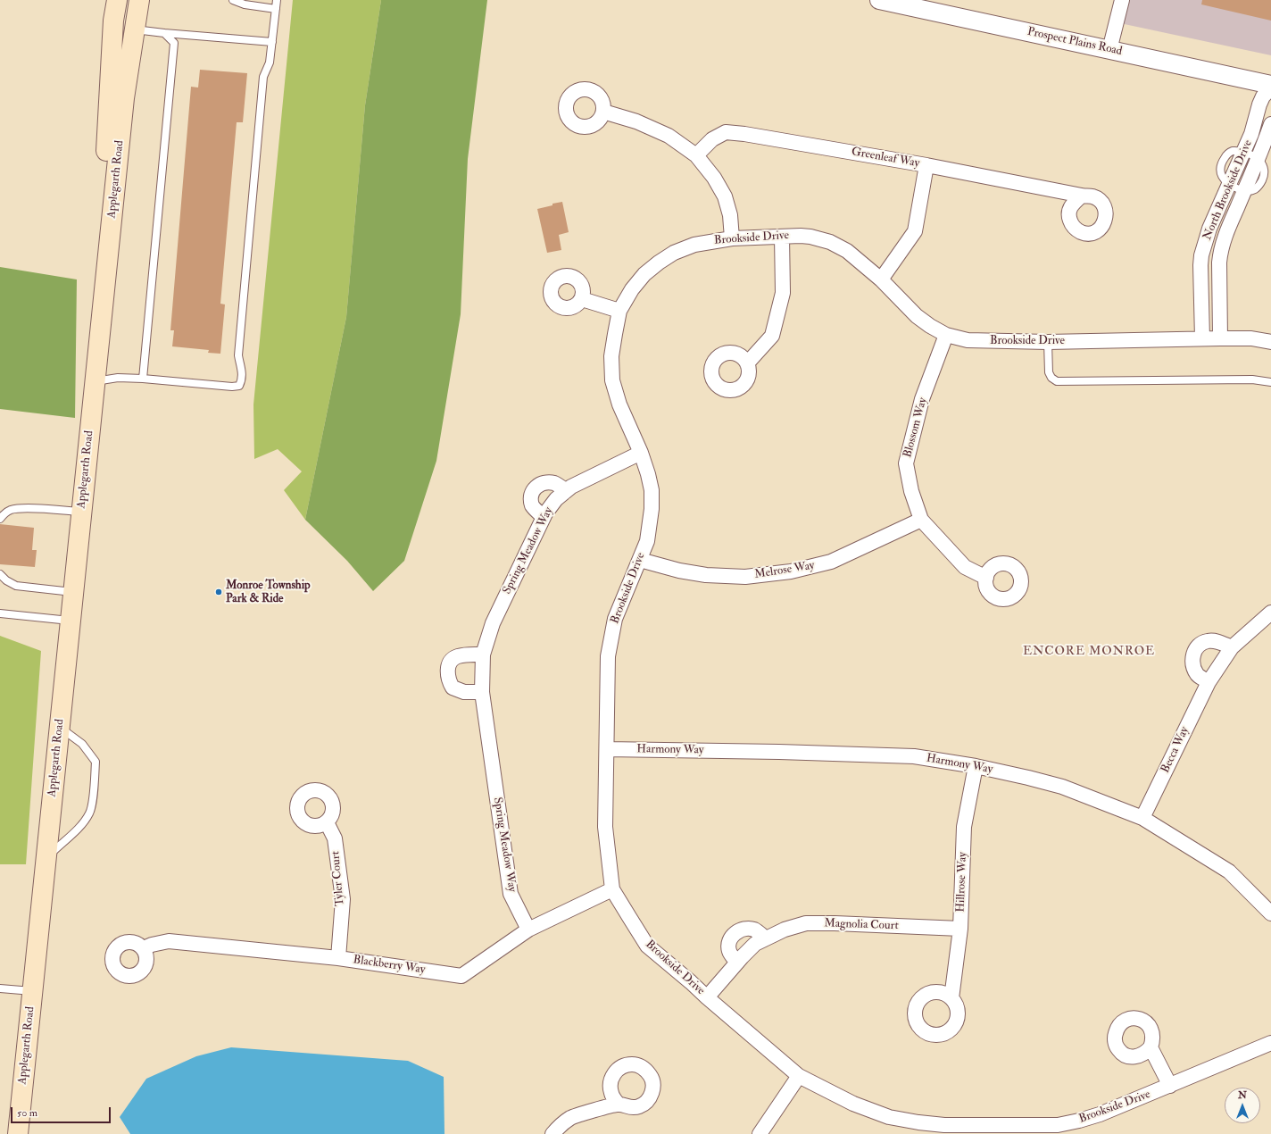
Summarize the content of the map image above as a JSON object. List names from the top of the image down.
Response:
{
  "streets": {
    "main road": ["Applegarth Road"],
    "street": [
      "Prospect Plains Road",
      "Greenleaf Way",
      "North Brookside Drive",
      "Brookside Drive",
      "Blossom Way",
      "Spring Meadow Way",
      "Melrose Way",
      "Harmony Way",
      "Becca Way",
      "Tyler Court",
      "Hillrose Way",
      "Magnolia Court",
      "Blackberry Way"
    ]
  },
  "crossings": [
    ["North Brookside Drive", "Brookside Drive"],
    ["Brookside Drive", "Blossom Way"],
    ["Brookside Drive", "Spring Meadow Way"],
    ["Brookside Drive", "Melrose Way"],
    ["Brookside Drive", "Harmony Way"],
    ["Brookside Drive", "Magnolia Court"],
    ["Brookside Drive", "Blackberry Way"],
    ["Blossom Way", "Melrose Way"],
    ["Spring Meadow Way", "Blackberry Way"],
    ["Harmony Way", "Becca Way"],
    ["Harmony Way", "Hillrose Way"],
    ["Tyler Court", "Blackberry Way"],
    ["Hillrose Way", "Magnolia Court"]
  ],
  "districts": ["ENCORE MONROE"],
  "places": ["Monroe Township Park & Ride"],
  "scale_bar": "50 m",
  "north": "top"
}
